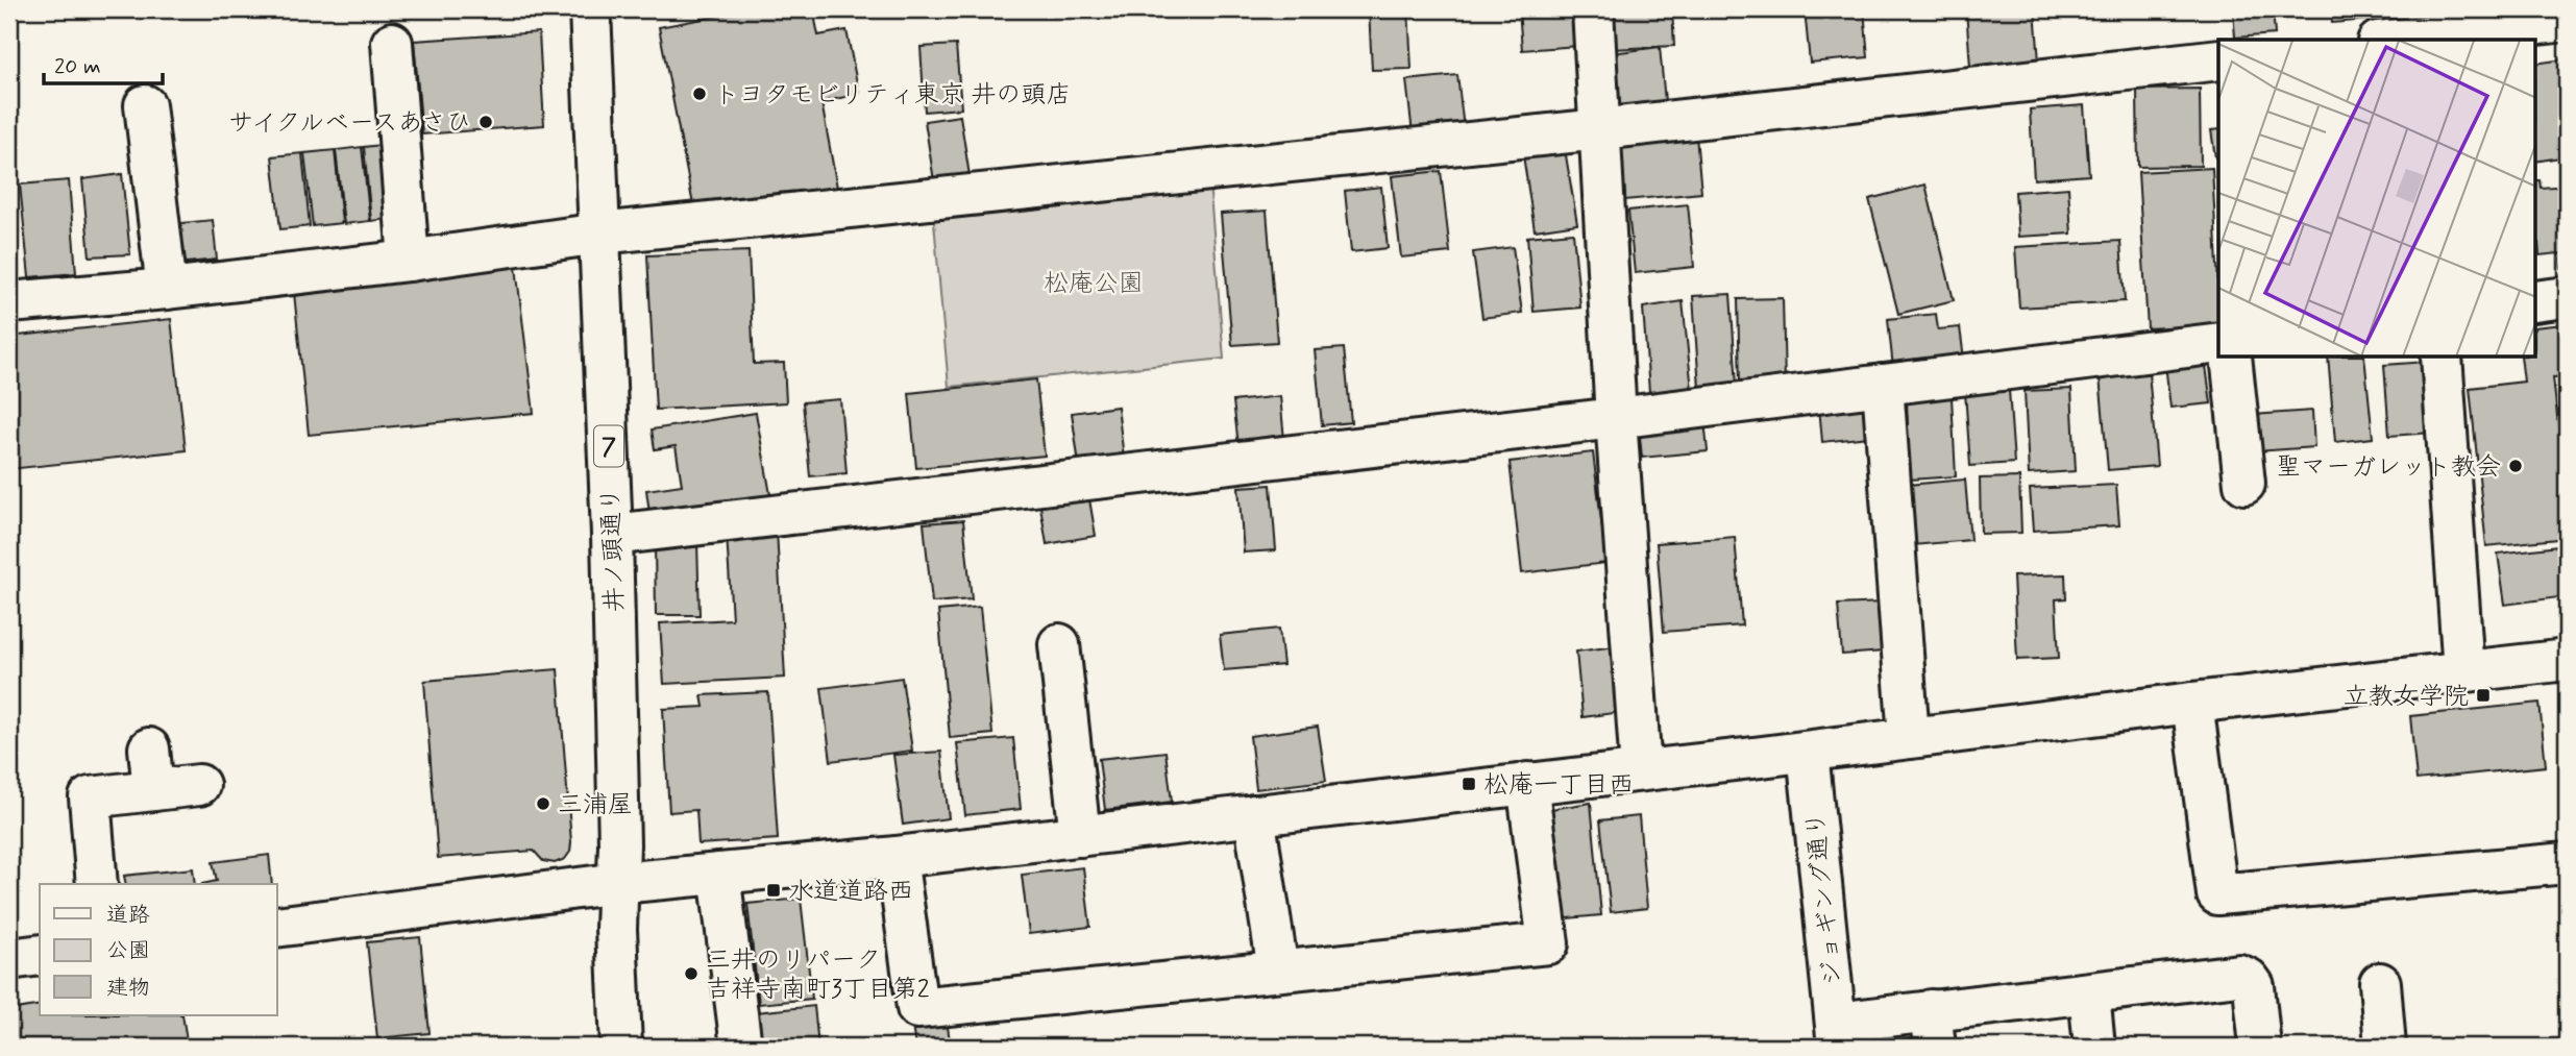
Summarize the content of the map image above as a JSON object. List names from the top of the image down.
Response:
{
  "streets": {
    "street": ["7", "井ノ頭通り", "ジョギング通り"]
  },
  "parks": ["松庵公園"],
  "places": {
    "other": [
      "トヨタモビリティ東京 井の頭店",
      "サイクルベースあさひ",
      "聖マーガレット教会",
      "三浦屋",
      "三井のリパーク 吉祥寺南町3丁目第2"
    ],
    "transit": ["立教女学院", "松庵一丁目西", "水道道路西"]
  },
  "legend": ["道路", "公園", "建物"],
  "scale_bar": "20 m"
}
